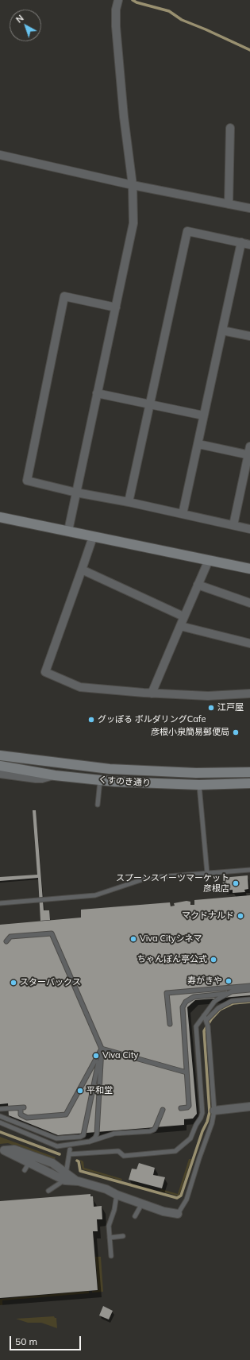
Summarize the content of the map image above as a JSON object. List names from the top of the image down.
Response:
{
  "streets": {
    "main road": ["くすのき通り"]
  },
  "places": [
    "江戸屋",
    "グッぽる ボルダリングCafe",
    "彦根小泉簡易郵便局",
    "スプーンスイーツマーケット 彦根店",
    "マクドナルド",
    "Viva Cityシネマ",
    "ちゃんぽん亭公式",
    "寿がきや",
    "スターバックス",
    "Viva City",
    "平和堂"
  ],
  "scale_bar": "50 m",
  "north": "top left"
}
